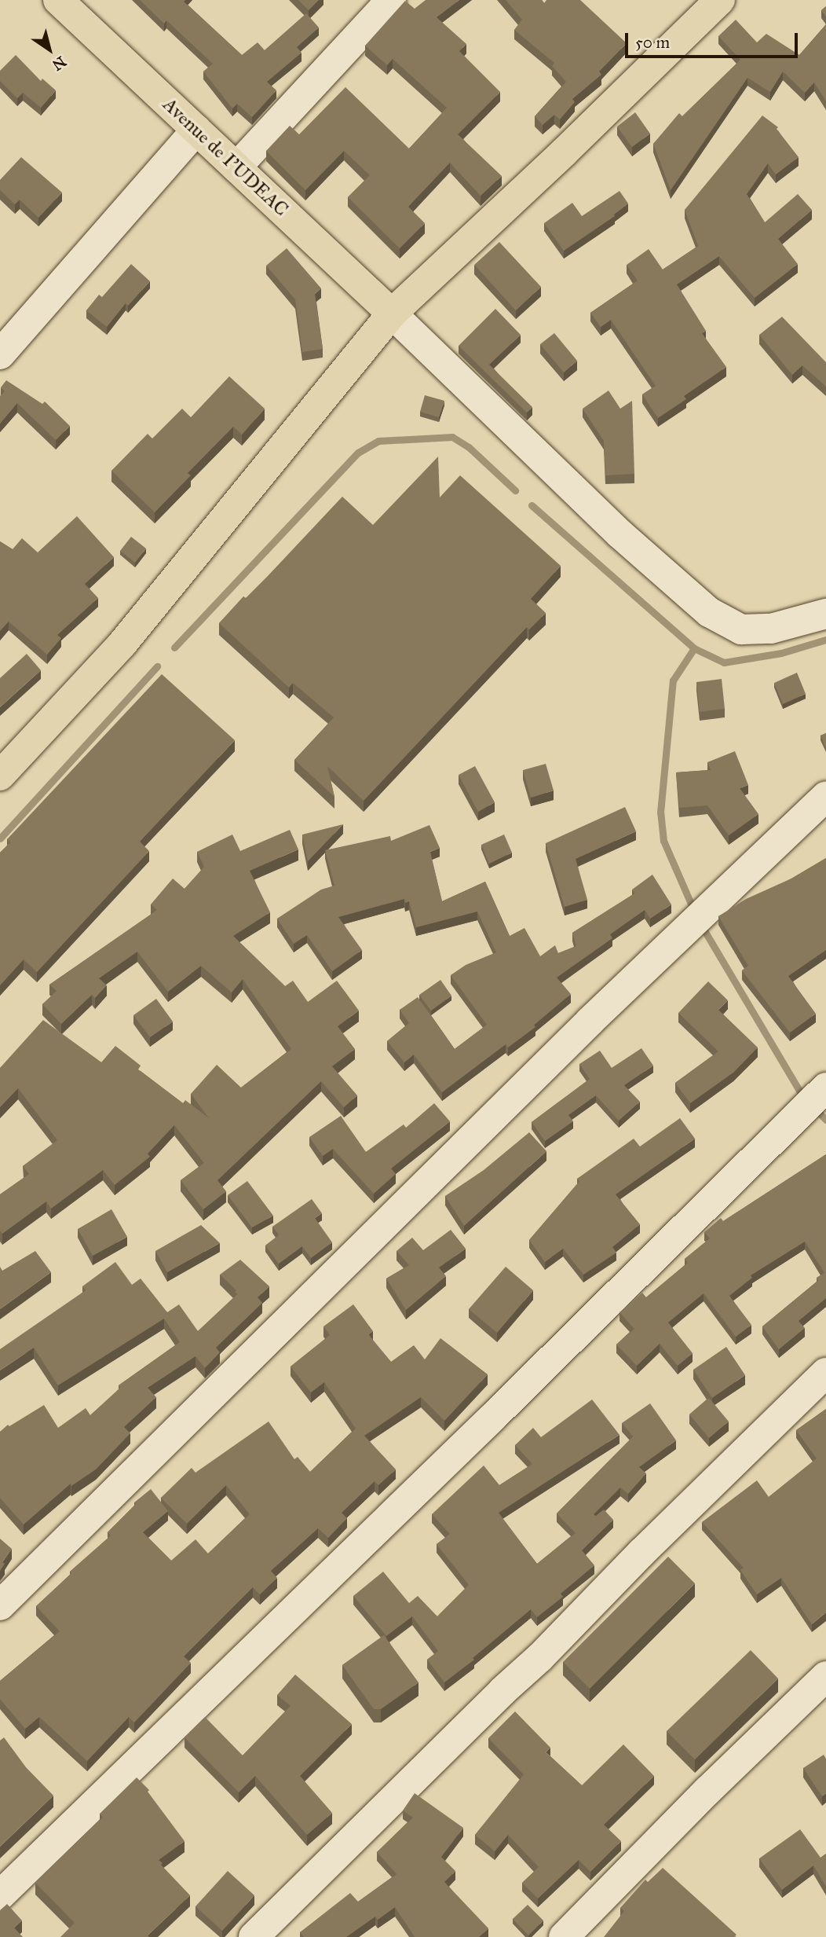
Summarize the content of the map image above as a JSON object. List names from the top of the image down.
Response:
{
  "streets": {
    "main road": ["Avenue de I'UDEAC"]
  },
  "scale_bar": "50 m",
  "north": "bottom right"
}
